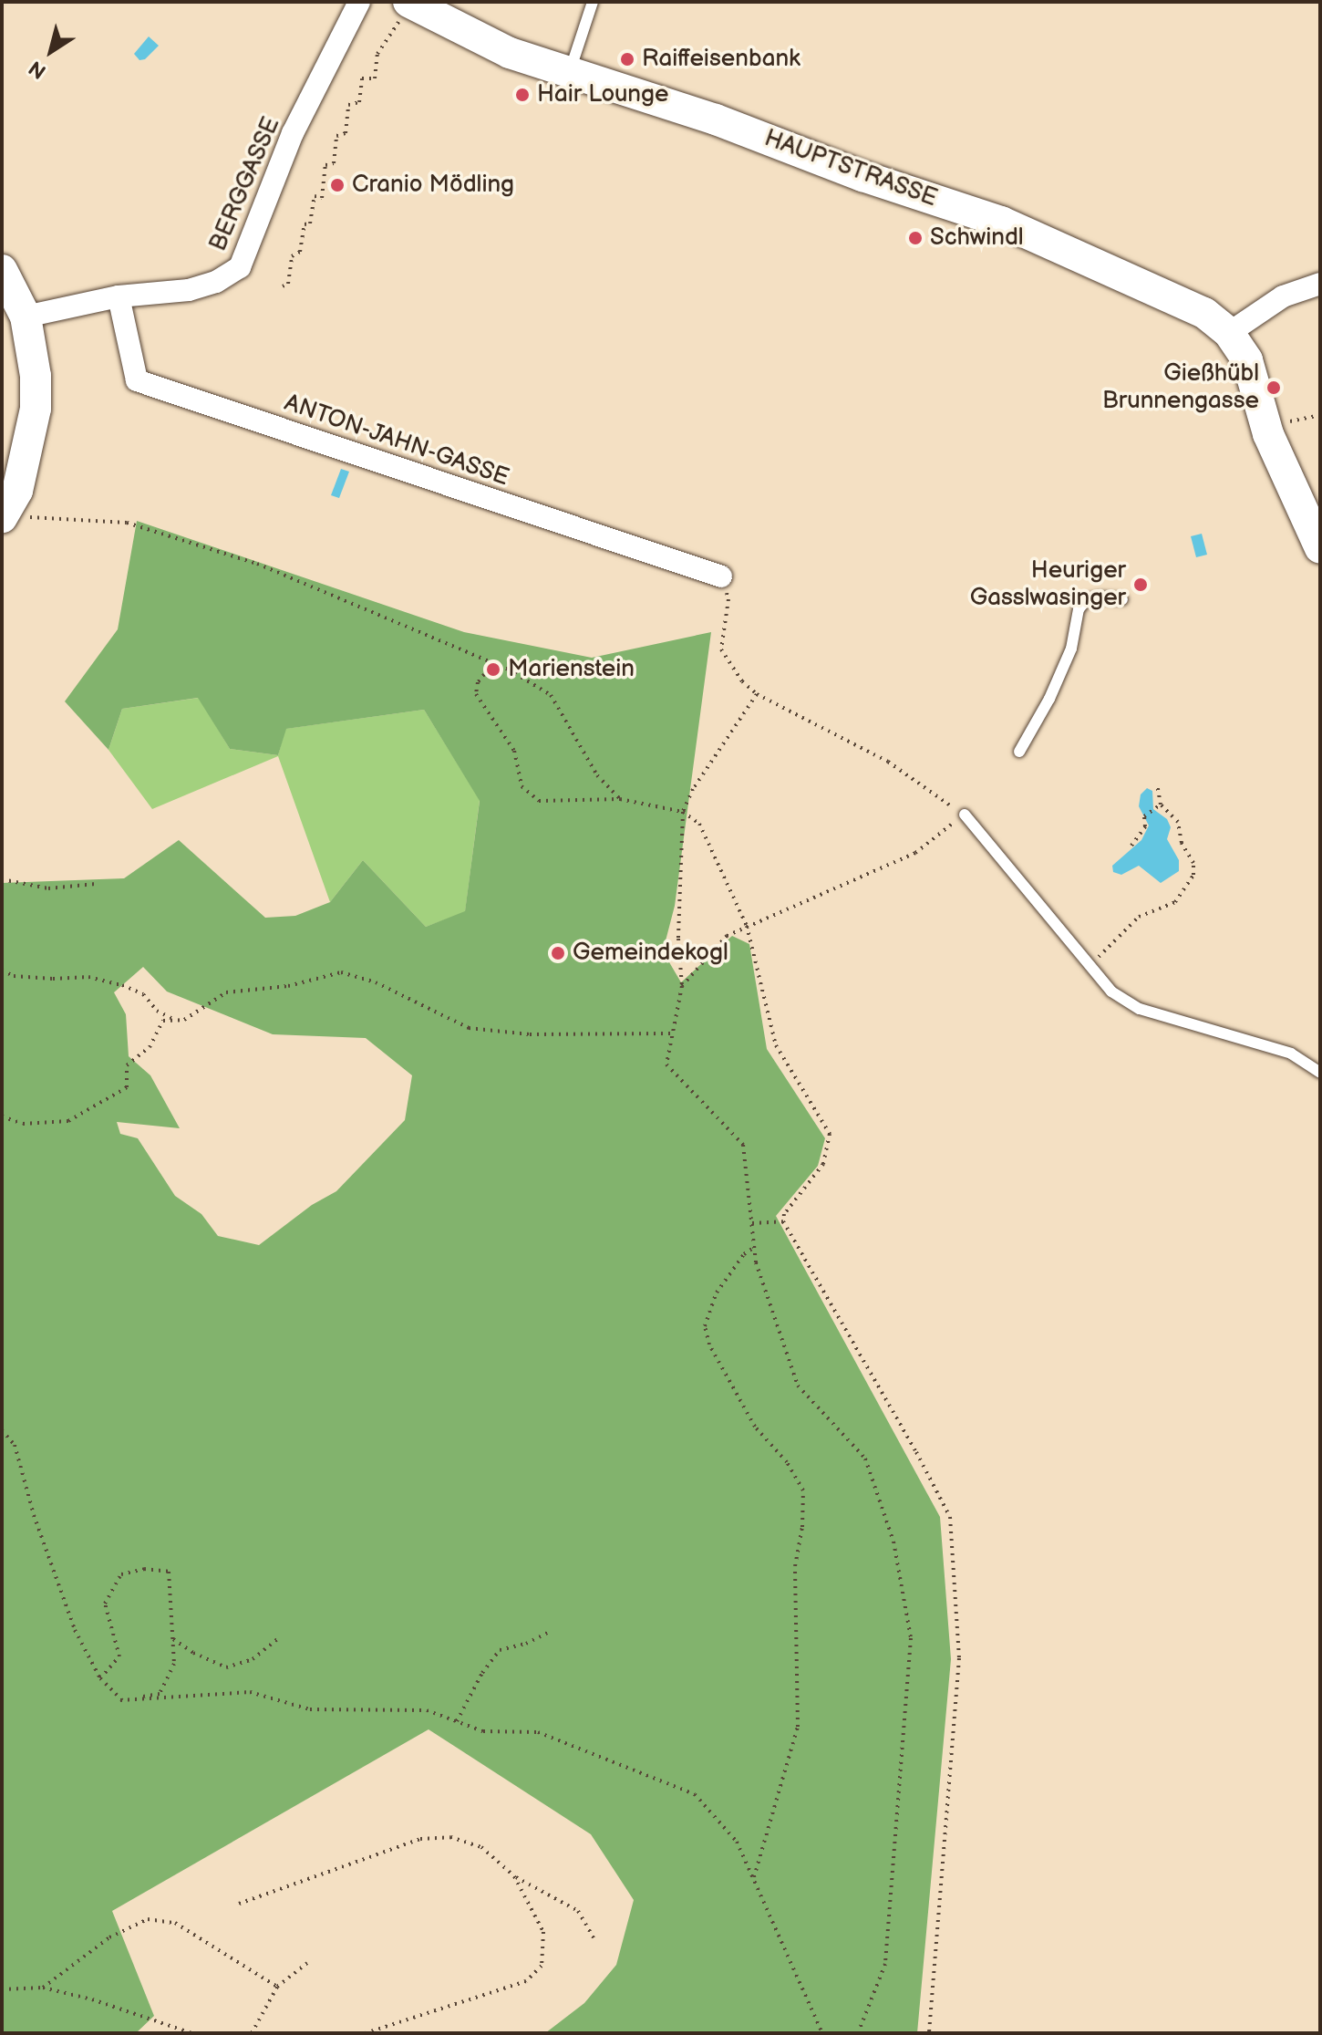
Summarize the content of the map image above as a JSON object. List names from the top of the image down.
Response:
{
  "streets": {
    "street": ["HAUPTSTRASSE", "BERGGASSE", "ANTON-JAHN-GASSE"]
  },
  "crossings": [
    ["BERGGASSE", "ANTON-JAHN-GASSE"]
  ],
  "places": [
    "Raiffeisenbank",
    "Hair Lounge",
    "Cranio Mödling",
    "Schwindl",
    "Gießhübl Brunnengasse",
    "Heuriger Gasslwasinger",
    "Marienstein",
    "Gemeindekogl"
  ],
  "north": "bottom left"
}
